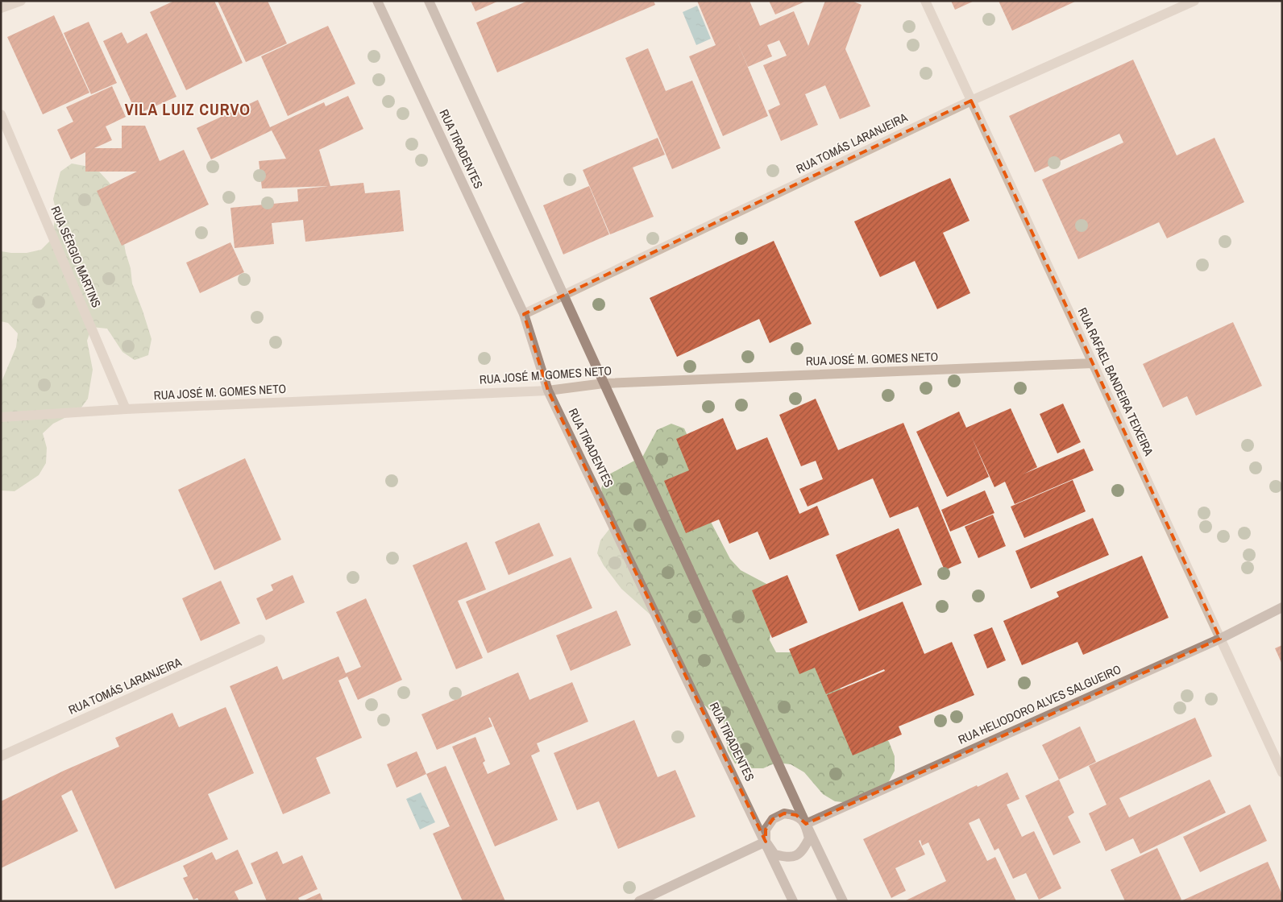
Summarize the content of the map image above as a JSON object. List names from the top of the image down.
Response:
{
  "streets": {
    "main road": ["RUA TIRADENTES", "RUA HELIODORO ALVES SALGUEIRO"],
    "street": [
      "RUA TOMÁS LARANJEIRA",
      "RUA SÉRGIO MARTINS",
      "RUA JOSÉ M. GOMES NETO",
      "RUA RAFAEL BANDEIRA TEIXEIRA"
    ]
  },
  "crossings": [
    ["RUA TOMÁS LARANJEIRA", "RUA TIRADENTES"],
    ["RUA TOMÁS LARANJEIRA", "RUA RAFAEL BANDEIRA TEIXEIRA"],
    ["RUA TIRADENTES", "RUA JOSÉ M. GOMES NETO"],
    ["RUA TIRADENTES", "RUA HELIODORO ALVES SALGUEIRO"],
    ["RUA SÉRGIO MARTINS", "RUA JOSÉ M. GOMES NETO"],
    ["RUA JOSÉ M. GOMES NETO", "RUA RAFAEL BANDEIRA TEIXEIRA"],
    ["RUA RAFAEL BANDEIRA TEIXEIRA", "RUA HELIODORO ALVES SALGUEIRO"]
  ],
  "districts": ["VILA LUIZ CURVO"]
}
